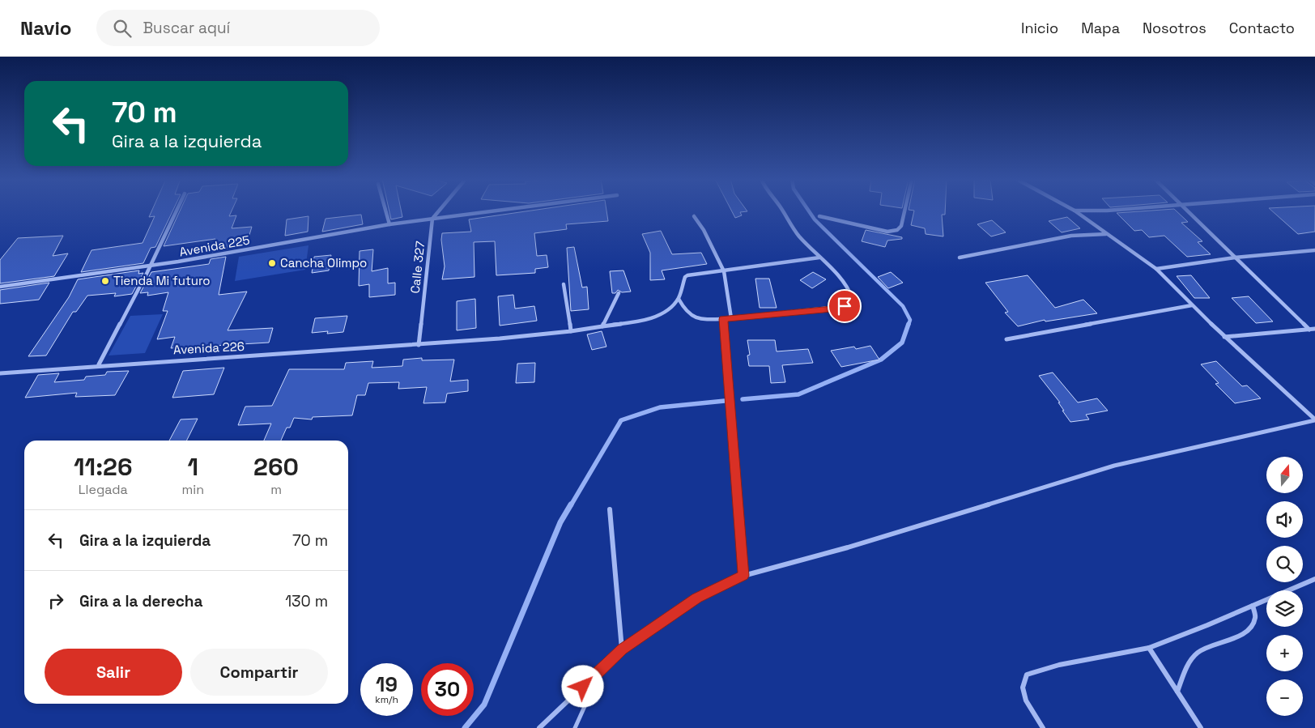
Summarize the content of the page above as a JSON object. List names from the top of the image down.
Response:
{
  "streets": {
    "street": ["Avenida 225", "Calle 327", "Avenida 226"]
  },
  "crossings": [
    ["Avenida 225", "Calle 327"],
    ["Calle 327", "Avenida 226"]
  ],
  "places": ["Cancha Olimpo", "Tienda Mi futuro"],
  "north": "top",
  "page": {
    "header": "Navio",
    "search": "Buscar aquí",
    "nav": [
      "Inicio",
      "Mapa",
      "Nosotros",
      "Contacto"
    ],
    "turn": ["70 m", "Gira a la izquierda"],
    "eta": [
      "11:26",
      "Llegada",
      "1",
      "min",
      "260",
      "m"
    ],
    "map_buttons": ["+", "−"],
    "list": [
      {
        "name": "Gira a la izquierda",
        "value": "70 m"
      },
      {
        "name": "Gira a la derecha",
        "value": "130 m"
      }
    ],
    "buttons": ["Salir", "Compartir"],
    "speed": "19 km/h",
    "limit": "30"
  }
}
